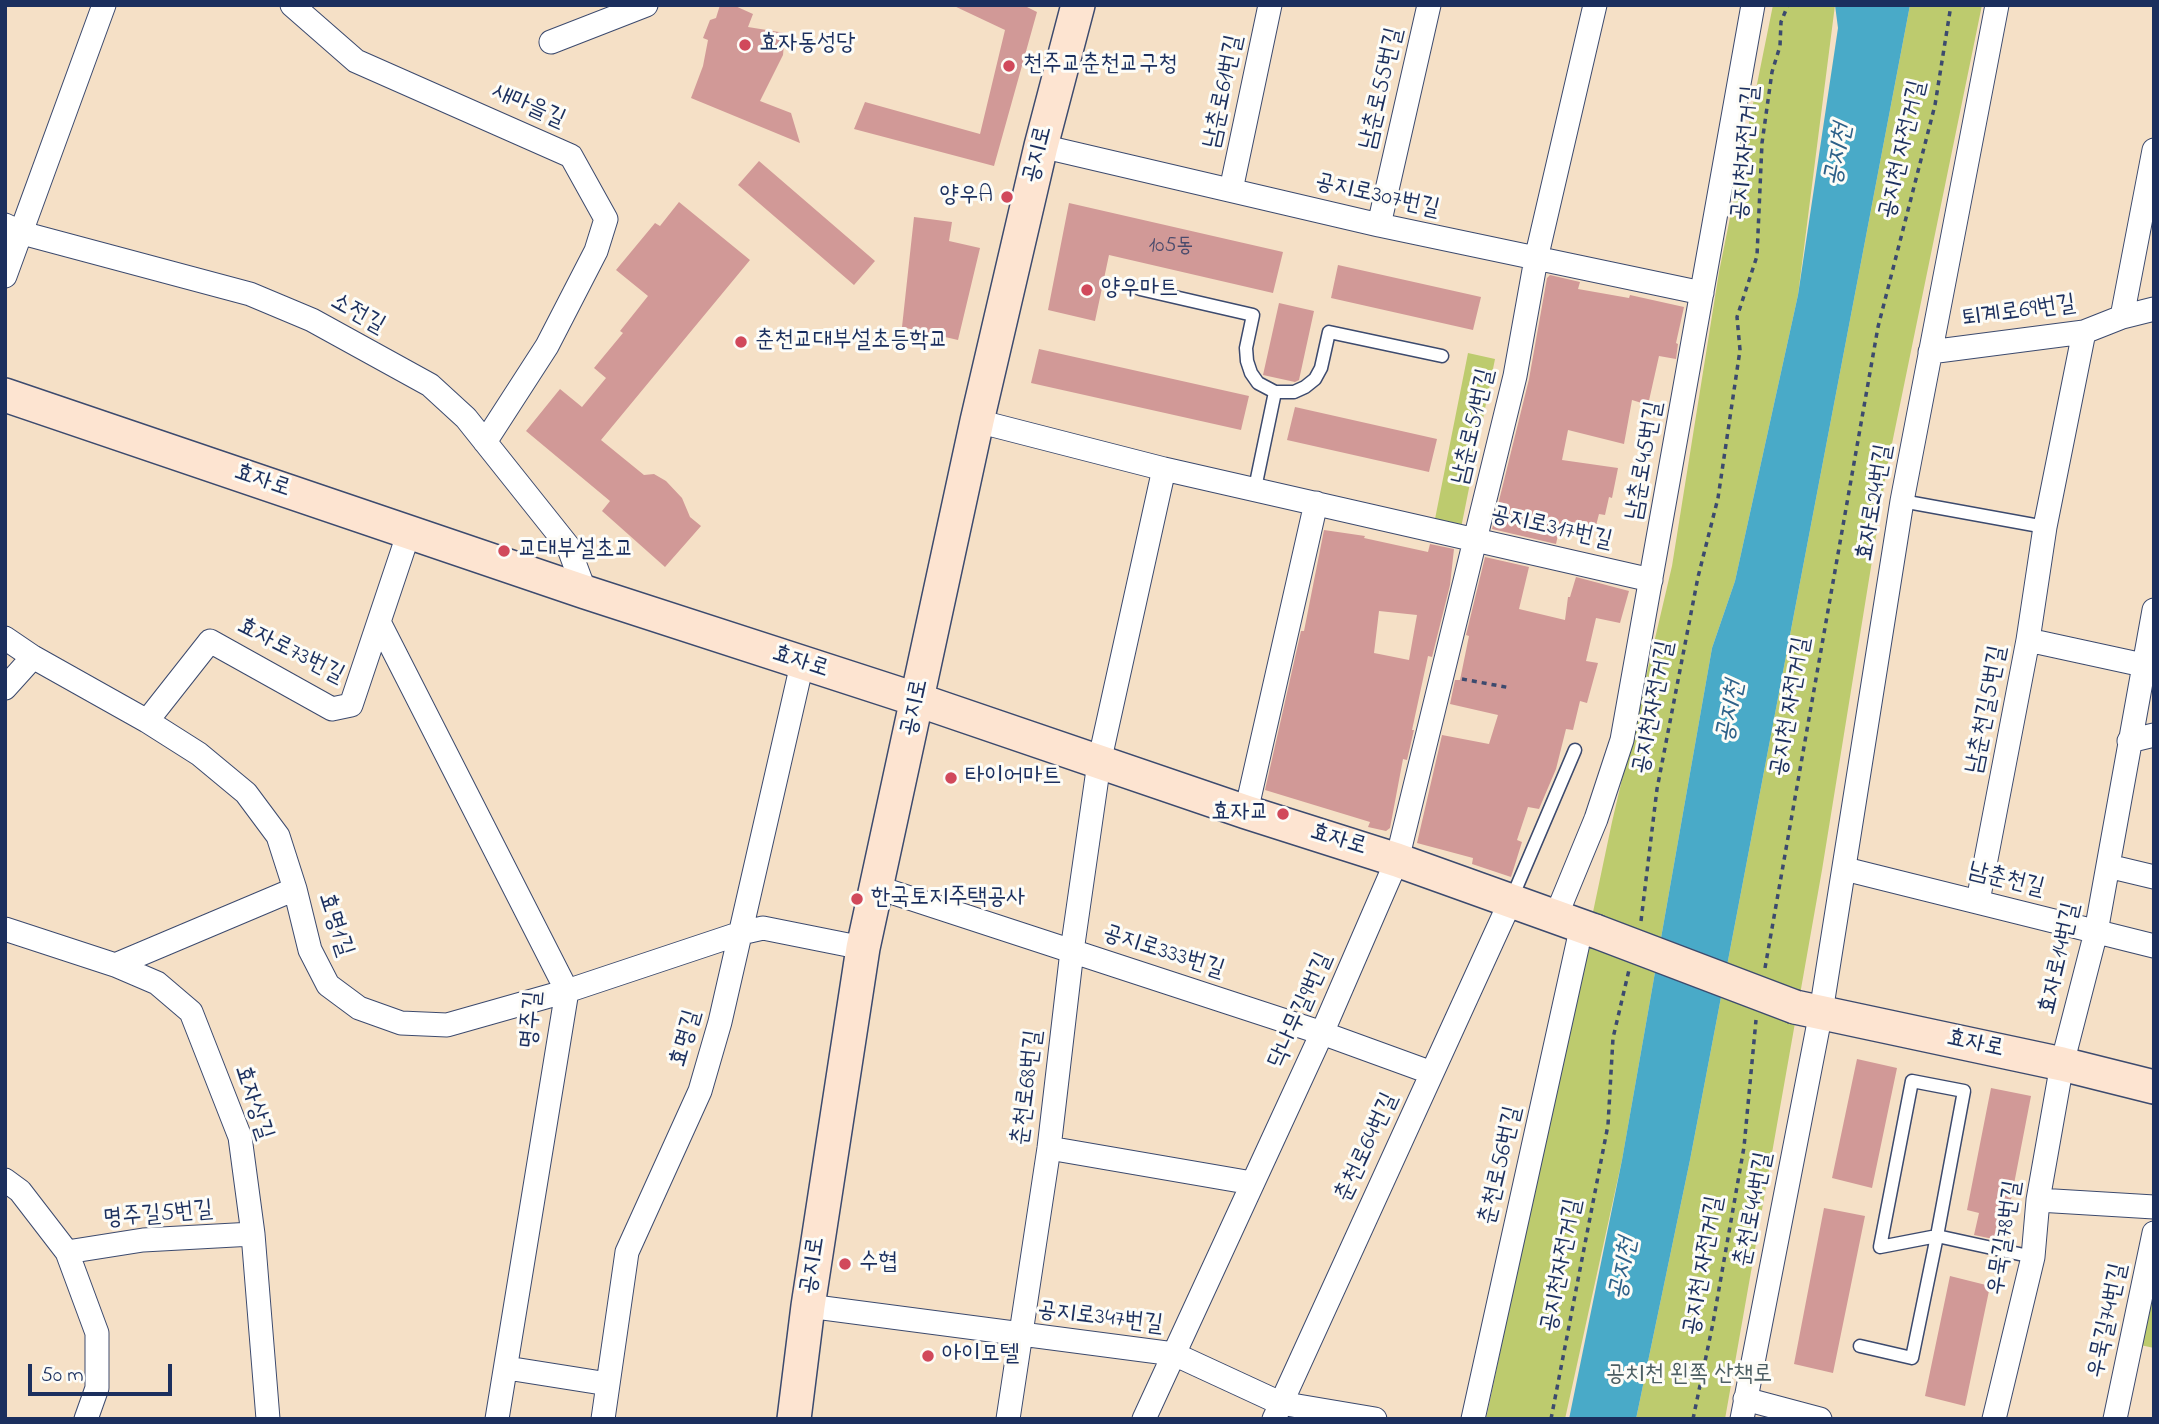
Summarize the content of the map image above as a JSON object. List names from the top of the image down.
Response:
{
  "streets": {
    "street": [
      "남춘로55번길",
      "남춘로61번길",
      "새마을길",
      "공지로",
      "공지로307번길",
      "퇴계로69번길",
      "소전길",
      "남춘로51번길",
      "남춘로45번길",
      "효자로",
      "효자로24번길",
      "공지로317번길",
      "효자로73번길",
      "남춘천길5번길",
      "남춘천길",
      "효명1길",
      "공지로333번길",
      "효자로14번길",
      "닥나무길9번길",
      "명주길",
      "효명길",
      "춘천로68번길",
      "효자상길",
      "춘천로64번길",
      "춘천로56번길",
      "춘천로44번길",
      "명주길5번길",
      "우묵길78번길",
      "공지로347번길",
      "우묵길74번길"
    ],
    "path": ["공지천 자전거길", "공지천자전거길"]
  },
  "crossings": [
    ["남춘로55번길", "공지로307번길"],
    ["남춘로61번길", "공지로307번길"],
    ["새마을길", "소전길"],
    ["공지로", "공지로307번길"],
    ["공지로", "효자로"],
    ["공지로", "공지로317번길"],
    ["공지로", "효명1길"],
    ["공지로", "공지로333번길"],
    ["공지로", "공지로347번길"],
    ["공지로307번길", "남춘로51번길"],
    ["공지로307번길", "남춘로45번길"],
    ["퇴계로69번길", "효자로24번길"],
    ["퇴계로69번길", "남춘천길5번길"],
    ["소전길", "효자로"],
    ["남춘로51번길", "효자로"],
    ["남춘로51번길", "공지로317번길"],
    ["남춘로51번길", "닥나무길9번길"],
    ["남춘로45번길", "효자로"],
    ["남춘로45번길", "공지로317번길"],
    ["남춘로45번길", "춘천로56번길"],
    ["효자로", "효자로24번길"],
    ["효자로", "효자로73번길"],
    ["효자로", "효자로14번길"],
    ["효자로", "닥나무길9번길"],
    ["효자로", "효명길"],
    ["효자로", "춘천로68번길"],
    ["효자로", "춘천로64번길"],
    ["효자로", "춘천로56번길"],
    ["효자로", "춘천로44번길"],
    ["효자로", "우묵길78번길"],
    ["효자로24번길", "남춘천길"],
    ["효자로24번길", "춘천로44번길"],
    ["효자로73번길", "효명1길"],
    ["효자로73번길", "명주길"],
    ["남춘천길5번길", "남춘천길"],
    ["남춘천길", "효자로14번길"],
    ["효명1길", "명주길"],
    ["효명1길", "효명길"],
    ["공지로333번길", "닥나무길9번길"],
    ["공지로333번길", "춘천로68번길"],
    ["공지로333번길", "춘천로64번길"],
    ["효자로14번길", "우묵길78번길"],
    ["닥나무길9번길", "공지로347번길"],
    ["춘천로68번길", "공지로347번길"],
    ["효자상길", "명주길5번길"],
    ["춘천로64번길", "공지로347번길"]
  ],
  "water": ["공지천"],
  "parks": ["공치천 왼쪽 산책로"],
  "places": [
    "효자동성당",
    "천주교춘천교구청",
    "양우A",
    "양우마트",
    "춘천교대부설초등학교",
    "교대부설초교",
    "타이어마트",
    "효자교",
    "한국토지주택공사",
    "수협",
    "아이모텔"
  ],
  "house_numbers": ["105동"],
  "scale_bar": "50 m"
}
